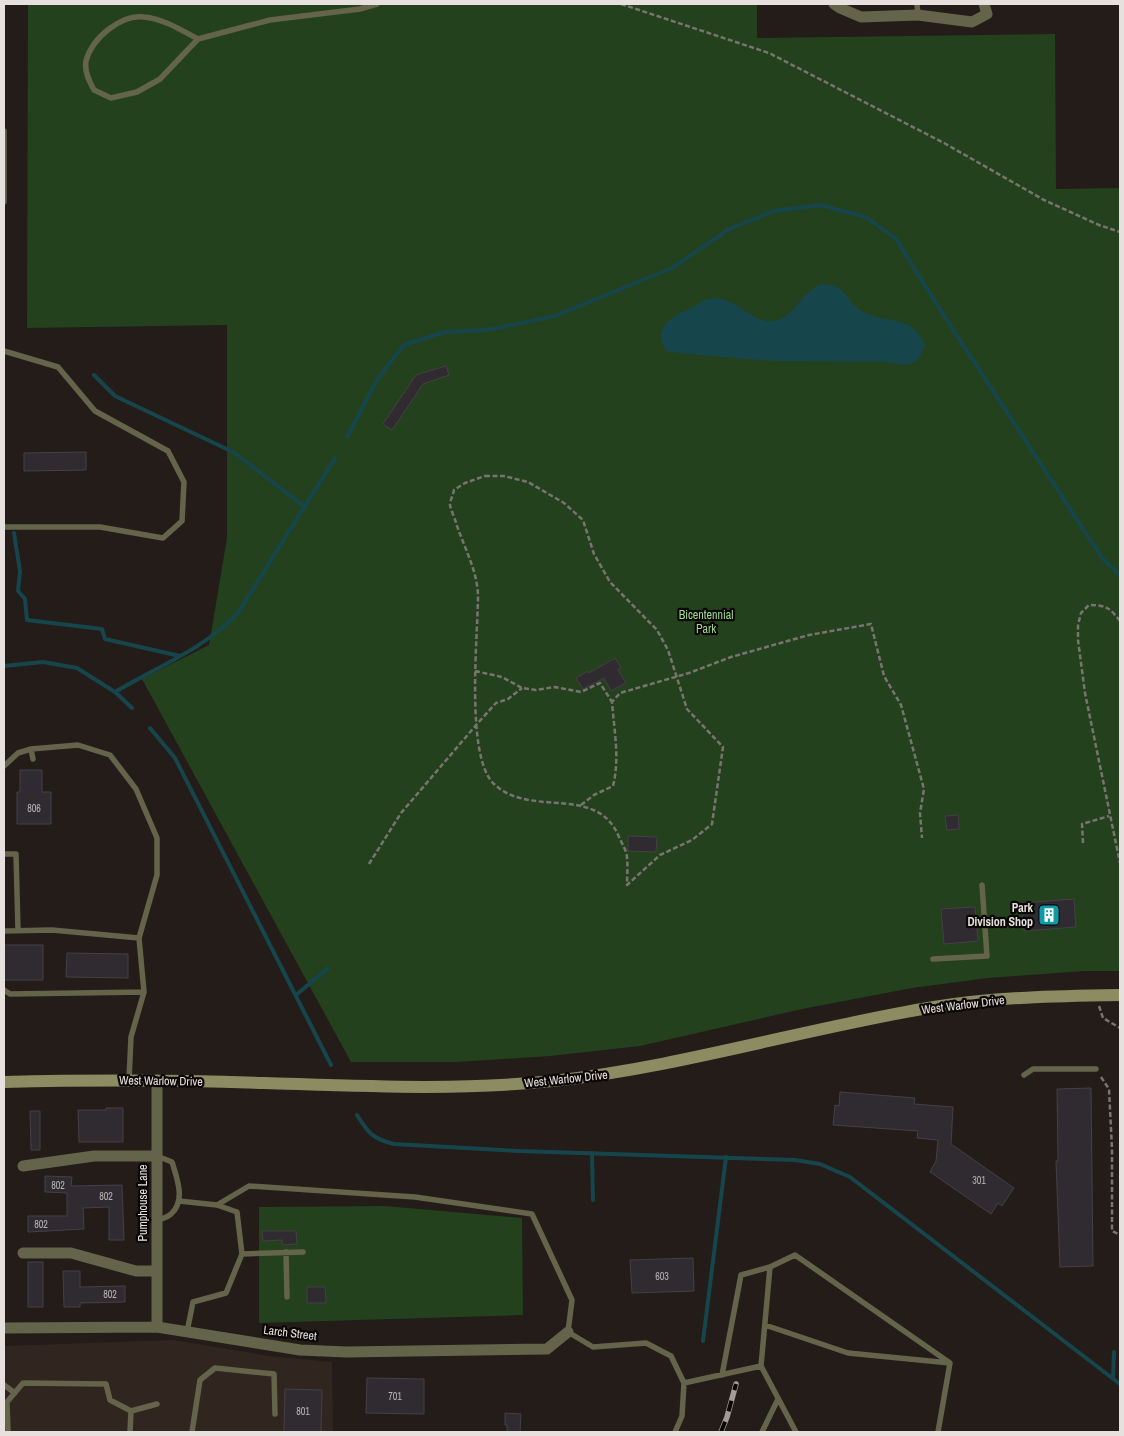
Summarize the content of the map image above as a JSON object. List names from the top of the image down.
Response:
{
  "streets": {
    "street": ["West Warlow Drive", "Pumphouse Lane", "Larch Street"]
  },
  "crossings": [
    ["West Warlow Drive", "Pumphouse Lane"],
    ["Pumphouse Lane", "Larch Street"]
  ],
  "parks": ["Bicentennial Park"],
  "places": {
    "building": ["Park Division Shop"]
  },
  "house_numbers": [
    "806",
    "301",
    "802",
    "802",
    "802",
    "603",
    "802",
    "701",
    "801"
  ]
}
